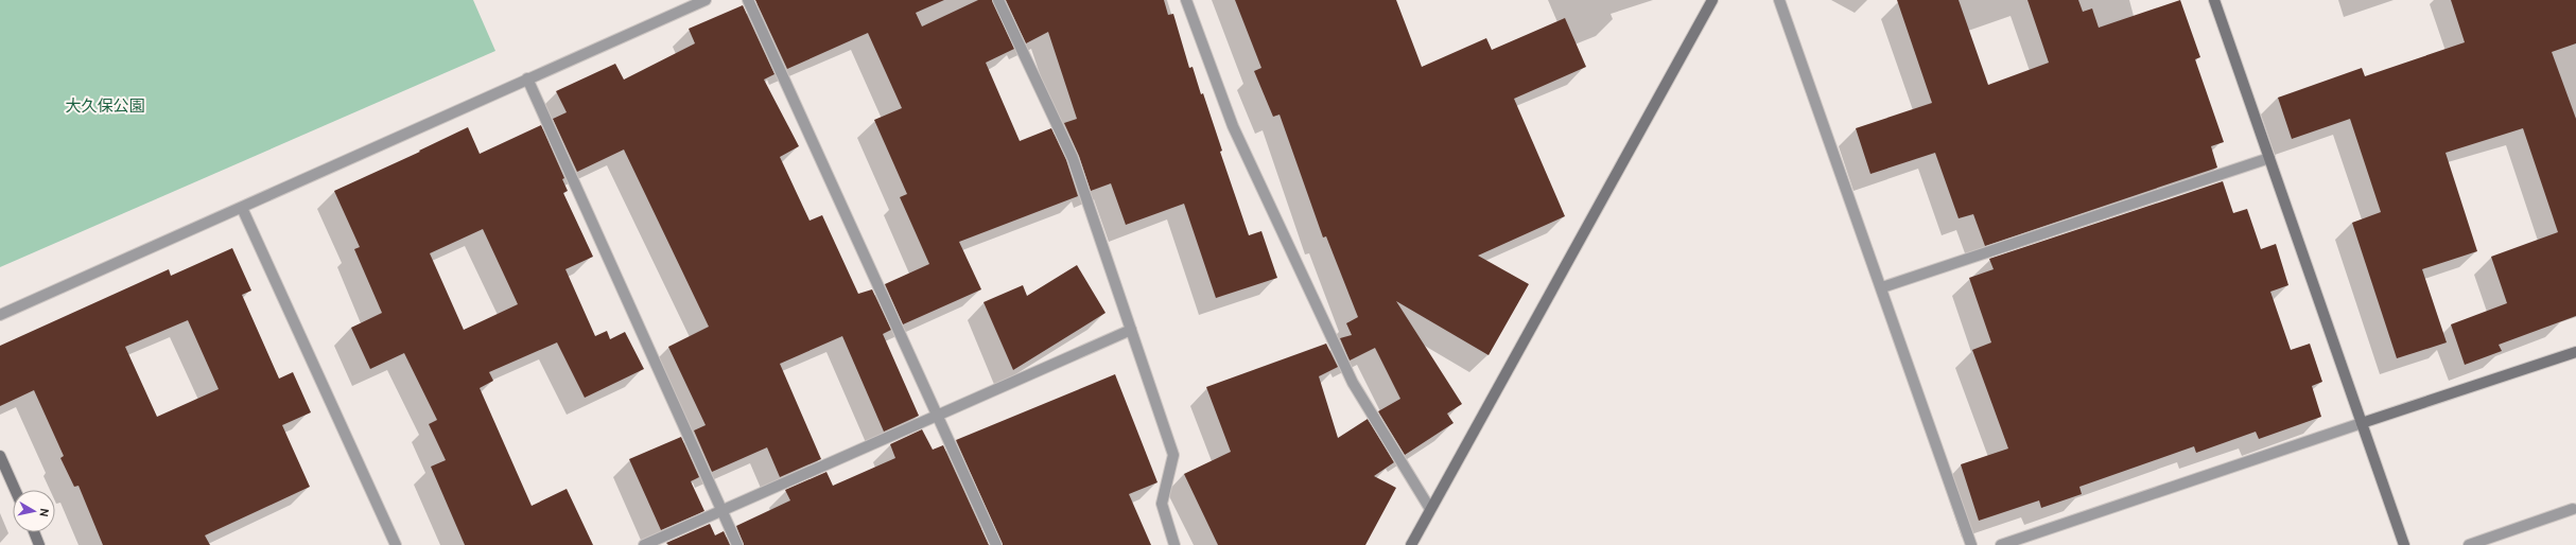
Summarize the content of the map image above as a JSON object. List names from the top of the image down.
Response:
{
  "parks": ["大久保公園"],
  "north": "right"
}
